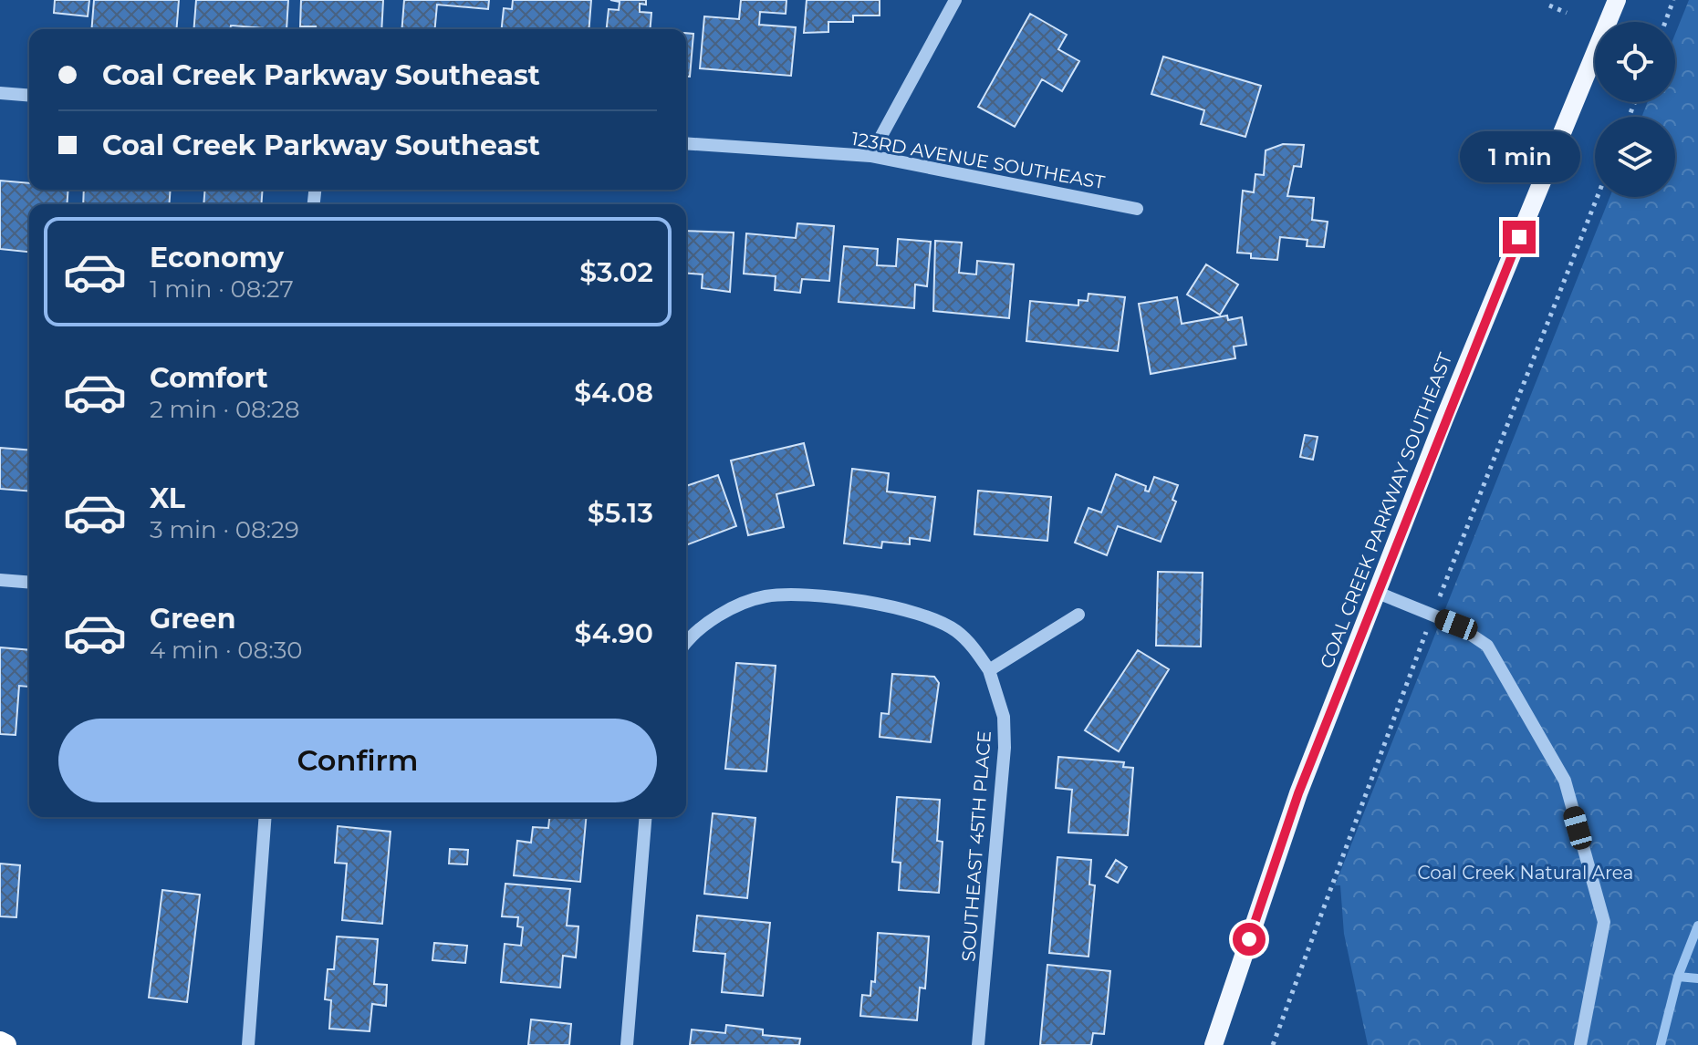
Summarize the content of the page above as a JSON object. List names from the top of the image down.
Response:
{
  "streets": {
    "main road": ["COAL CREEK PARKWAY SOUTHEAST"],
    "street": ["123RD AVENUE SOUTHEAST", "SOUTHEAST 45TH PLACE"]
  },
  "parks": ["Coal Creek Natural Area"],
  "page": {
    "banner": ["Coal Creek Parkway Southeast", "Coal Creek Parkway Southeast"],
    "bubble": "1 min",
    "list": [
      {
        "name": "Economy",
        "note": "1 min · 08:27",
        "value": "$3.02"
      },
      {
        "name": "Comfort",
        "note": "2 min · 08:28",
        "value": "$4.08"
      },
      {
        "name": "XL",
        "note": "3 min · 08:29",
        "value": "$5.13"
      },
      {
        "name": "Green",
        "note": "4 min · 08:30",
        "value": "$4.90"
      }
    ],
    "buttons": "Confirm"
  }
}
